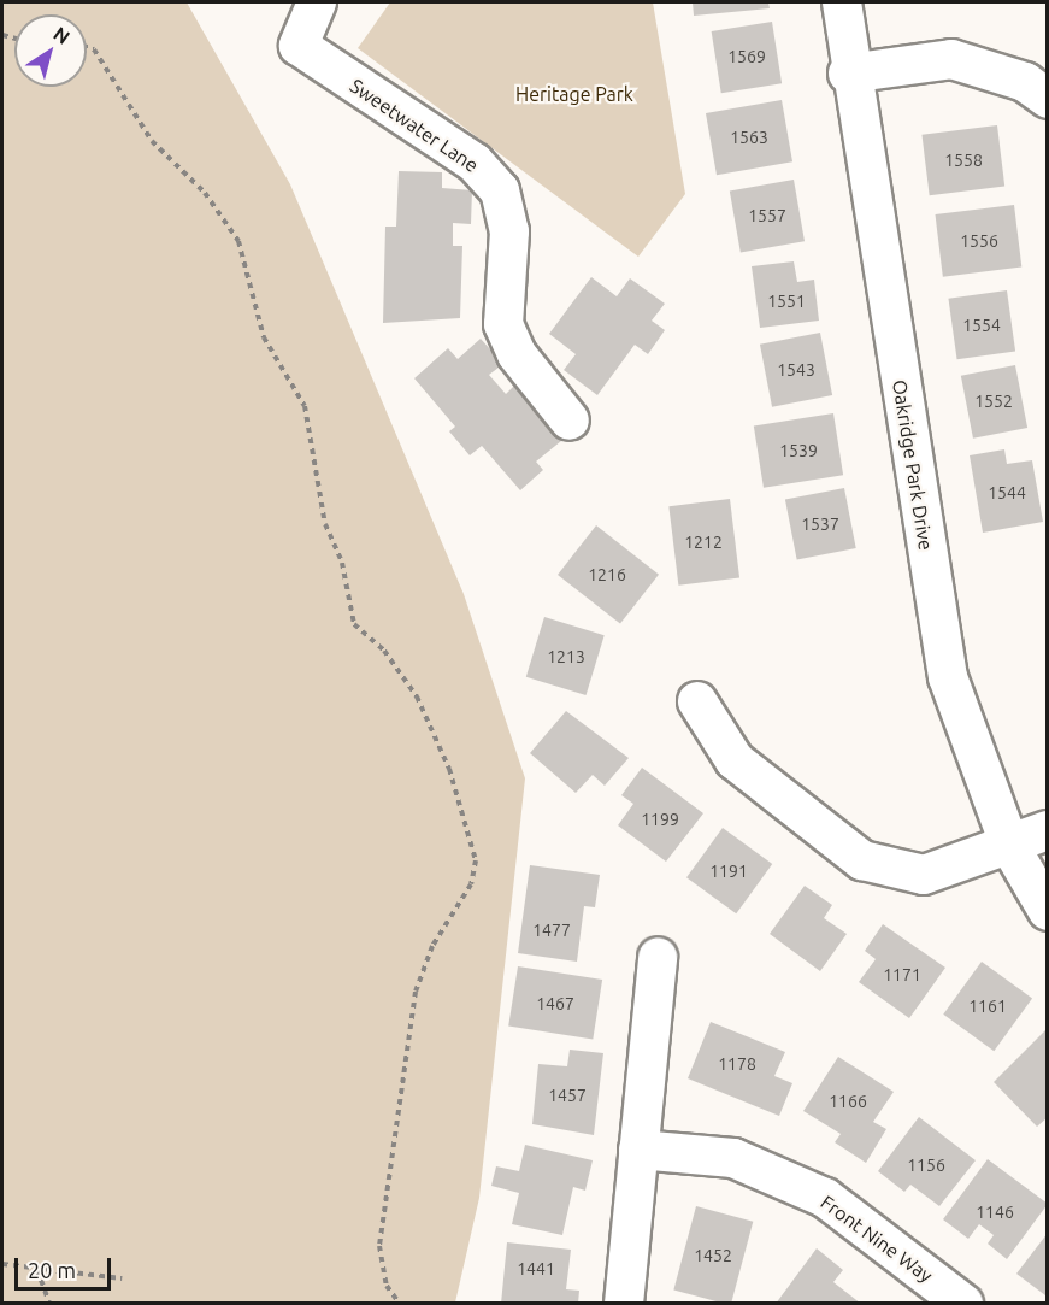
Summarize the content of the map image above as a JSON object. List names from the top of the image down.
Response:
{
  "streets": {
    "street": ["Sweetwater Lane", "Oakridge Park Drive", "Front Nine Way"]
  },
  "parks": ["Heritage Park"],
  "house_numbers": [
    "1569",
    "1563",
    "1558",
    "1557",
    "1556",
    "1551",
    "1554",
    "1543",
    "1552",
    "1539",
    "1544",
    "1537",
    "1212",
    "1216",
    "1213",
    "1199",
    "1191",
    "1477",
    "1171",
    "1467",
    "1161",
    "1178",
    "1457",
    "1166",
    "1156",
    "1146",
    "1452",
    "1441"
  ],
  "scale_bar": "20 m",
  "north": "top right"
}
